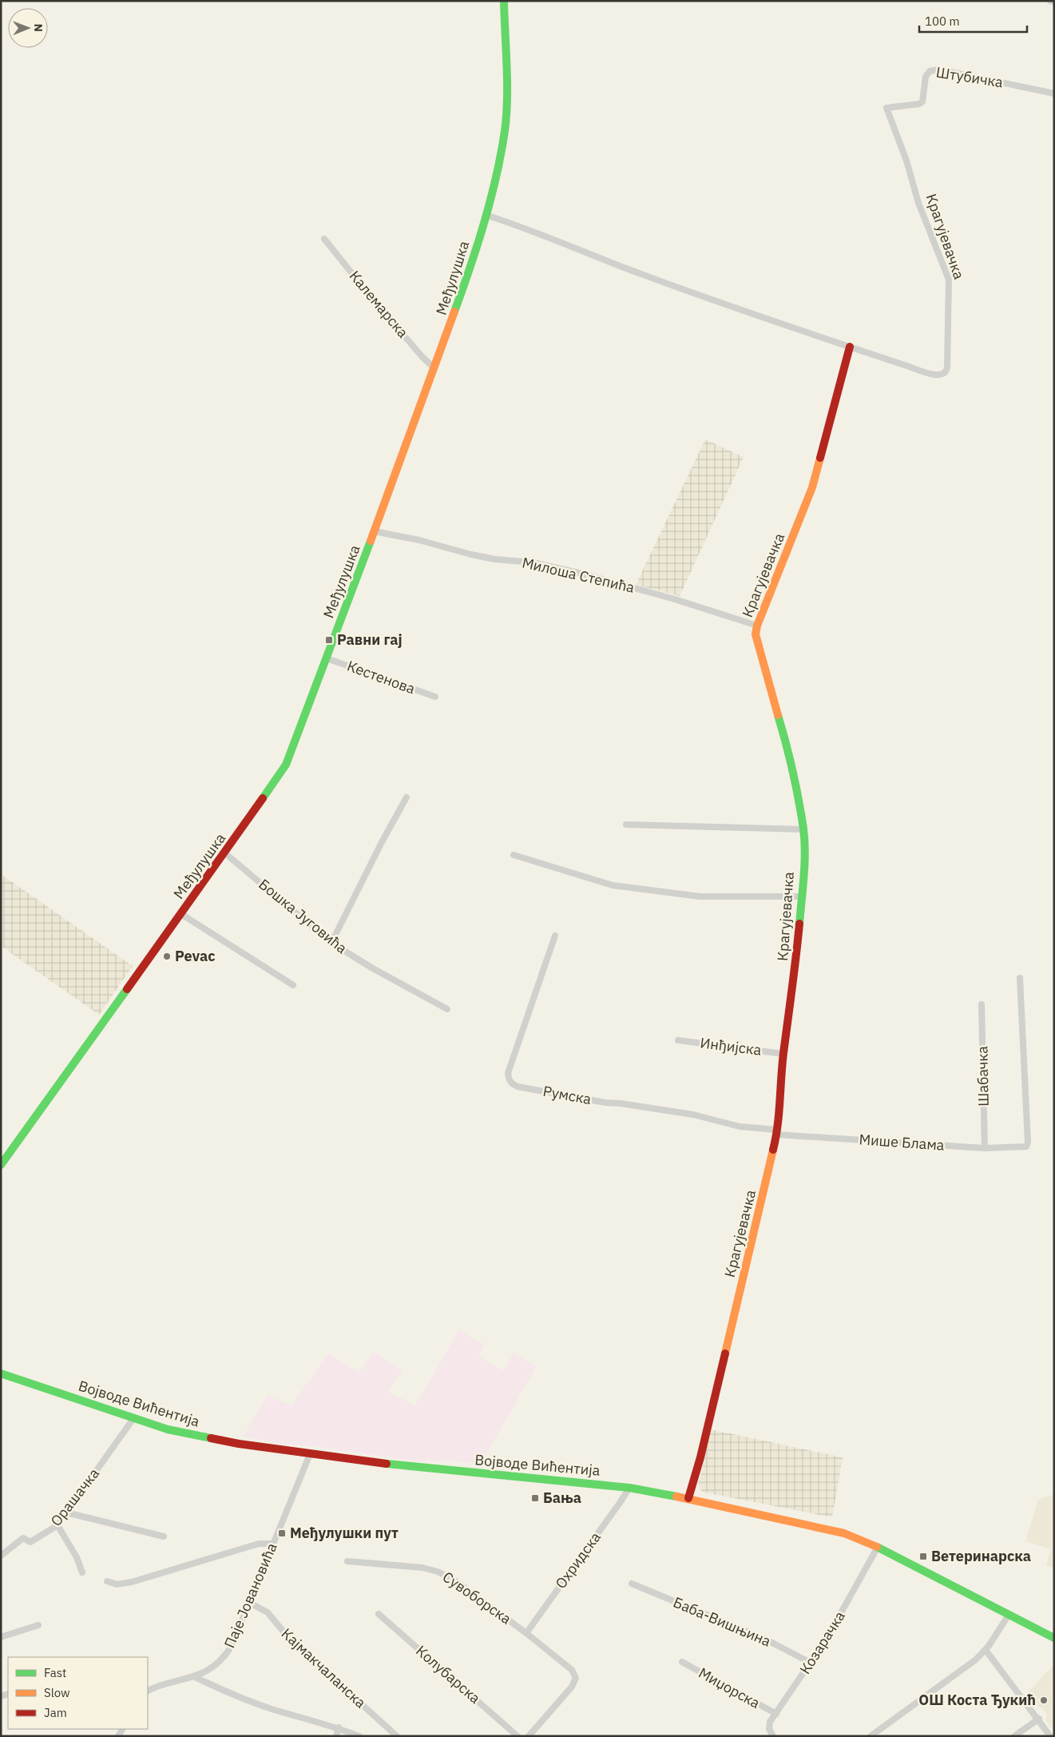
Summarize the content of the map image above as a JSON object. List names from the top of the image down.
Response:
{
  "streets": {
    "street": [
      "Штубичка",
      "Крагујевачка",
      "Међулушка",
      "Калемарска",
      "Милоша Степића",
      "Кестенова",
      "Бошка Југовића",
      "Инђијска",
      "Шабачка",
      "Румска",
      "Мише Блама",
      "Војводе Вићентија",
      "Орашачка",
      "Охридска",
      "Паје Јовановића",
      "Сувоборска",
      "Баба-Вишњина",
      "Козарачка",
      "Кајмакчаланска",
      "Колубарска",
      "Миџорска"
    ]
  },
  "crossings": [
    ["Штубичка", "Крагујевачка"],
    ["Крагујевачка", "Међулушка"],
    ["Крагујевачка", "Милоша Степића"],
    ["Крагујевачка", "Инђијска"],
    ["Крагујевачка", "Румска"],
    ["Крагујевачка", "Мише Блама"],
    ["Крагујевачка", "Војводе Вићентија"],
    ["Међулушка", "Калемарска"],
    ["Међулушка", "Милоша Степића"],
    ["Међулушка", "Кестенова"],
    ["Међулушка", "Бошка Југовића"],
    ["Шабачка", "Мише Блама"],
    ["Румска", "Мише Блама"],
    ["Војводе Вићентија", "Орашачка"],
    ["Војводе Вићентија", "Охридска"],
    ["Војводе Вићентија", "Паје Јовановића"],
    ["Војводе Вићентија", "Козарачка"],
    ["Охридска", "Сувоборска"],
    ["Паје Јовановића", "Кајмакчаланска"],
    ["Баба-Вишњина", "Козарачка"],
    ["Козарачка", "Миџорска"]
  ],
  "places": {
    "transit": [
      "Равни гај",
      "Бања",
      "Међулушки пут",
      "Ветеринарска"
    ],
    "other": ["Pevac", "ОШ Коста Ђукић"]
  },
  "legend": ["Fast", "Slow", "Jam"],
  "scale_bar": "100 m",
  "north": "right"
}
